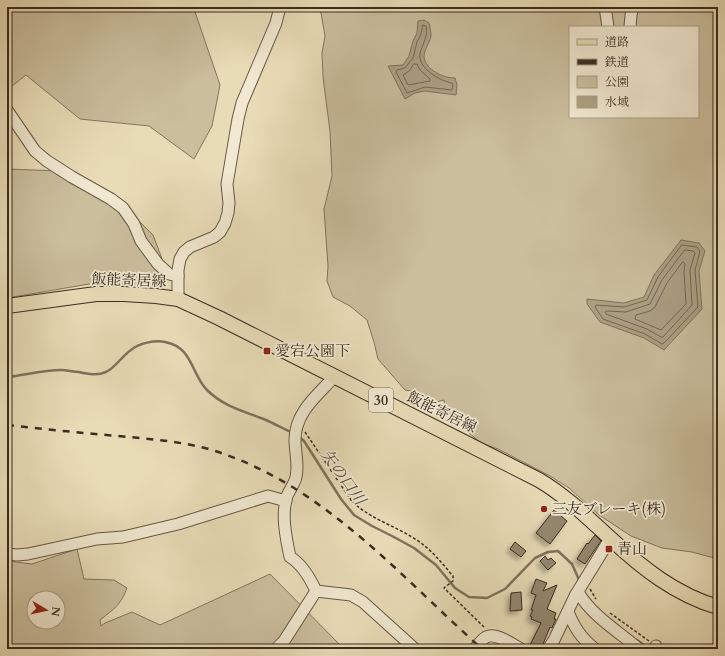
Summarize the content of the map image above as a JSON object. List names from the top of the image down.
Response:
{
  "streets": {
    "main road": ["飯能寄居線", "30"]
  },
  "water": ["矢の口川"],
  "places": {
    "transit": ["愛宕公園下", "青山"],
    "other": ["三友ブレーキ(株)"]
  },
  "legend": [
    "道路",
    "鉄道",
    "公園",
    "水域"
  ],
  "north": "right"
}
